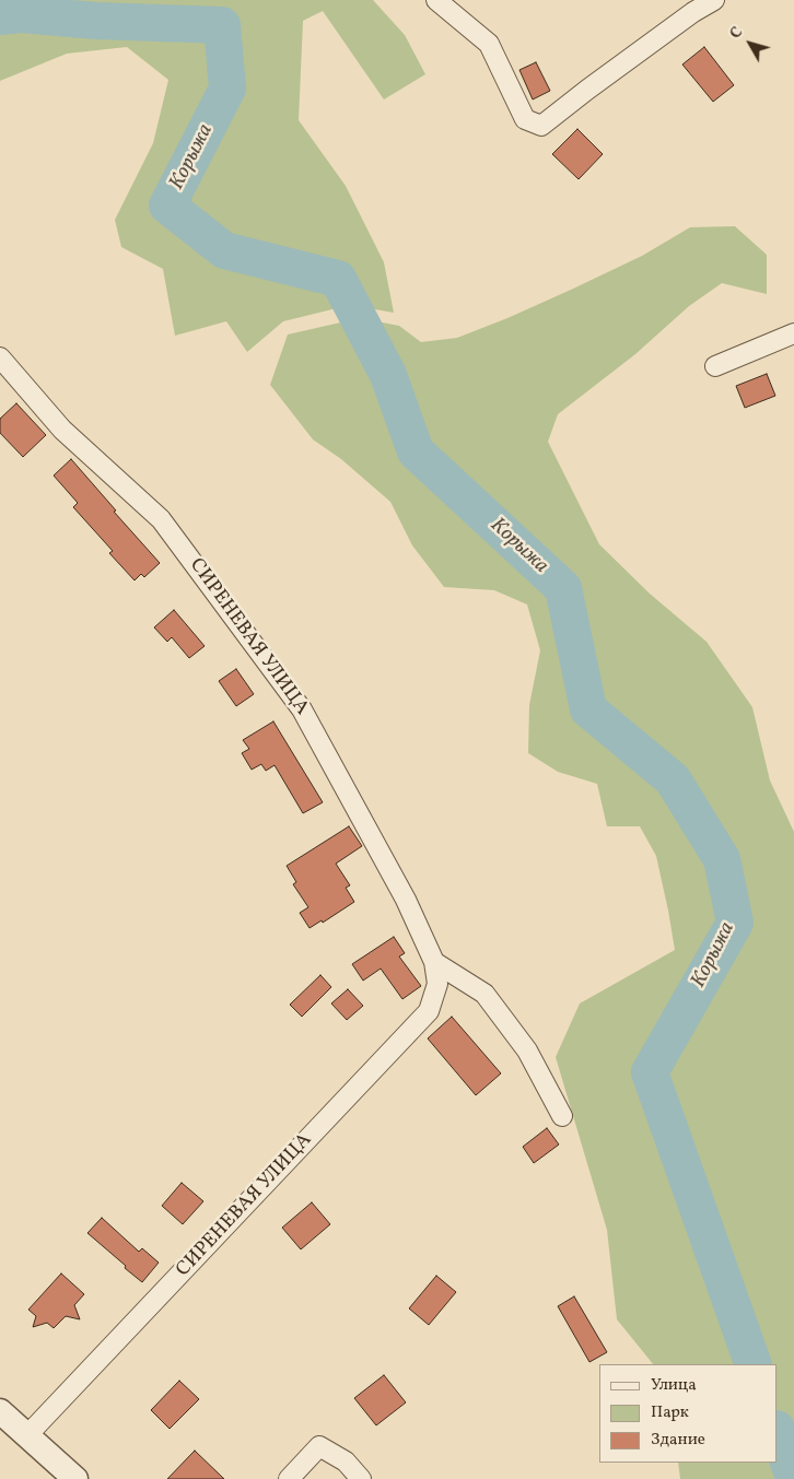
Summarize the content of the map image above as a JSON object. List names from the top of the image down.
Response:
{
  "streets": {
    "street": ["СИРЕНЕВАЯ УЛИЦА"]
  },
  "water": ["Корыжа"],
  "legend": ["Улица", "Парк", "Здание"],
  "north": "top left"
}
